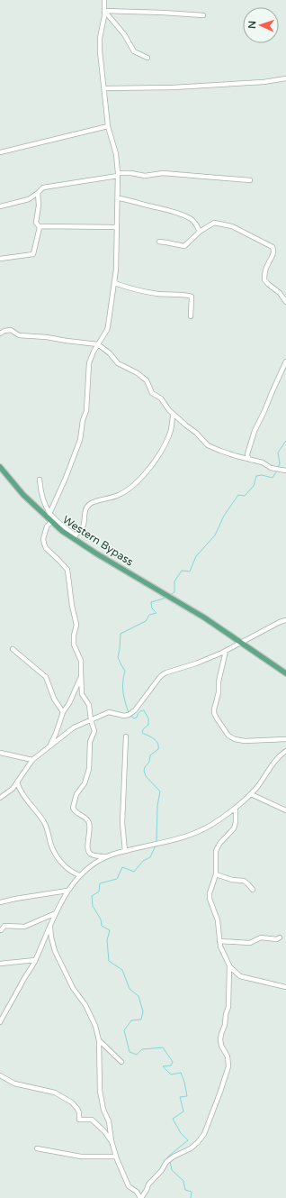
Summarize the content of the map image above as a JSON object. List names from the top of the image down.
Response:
{
  "streets": {
    "main road": ["Western Bypass"]
  },
  "north": "left"
}
